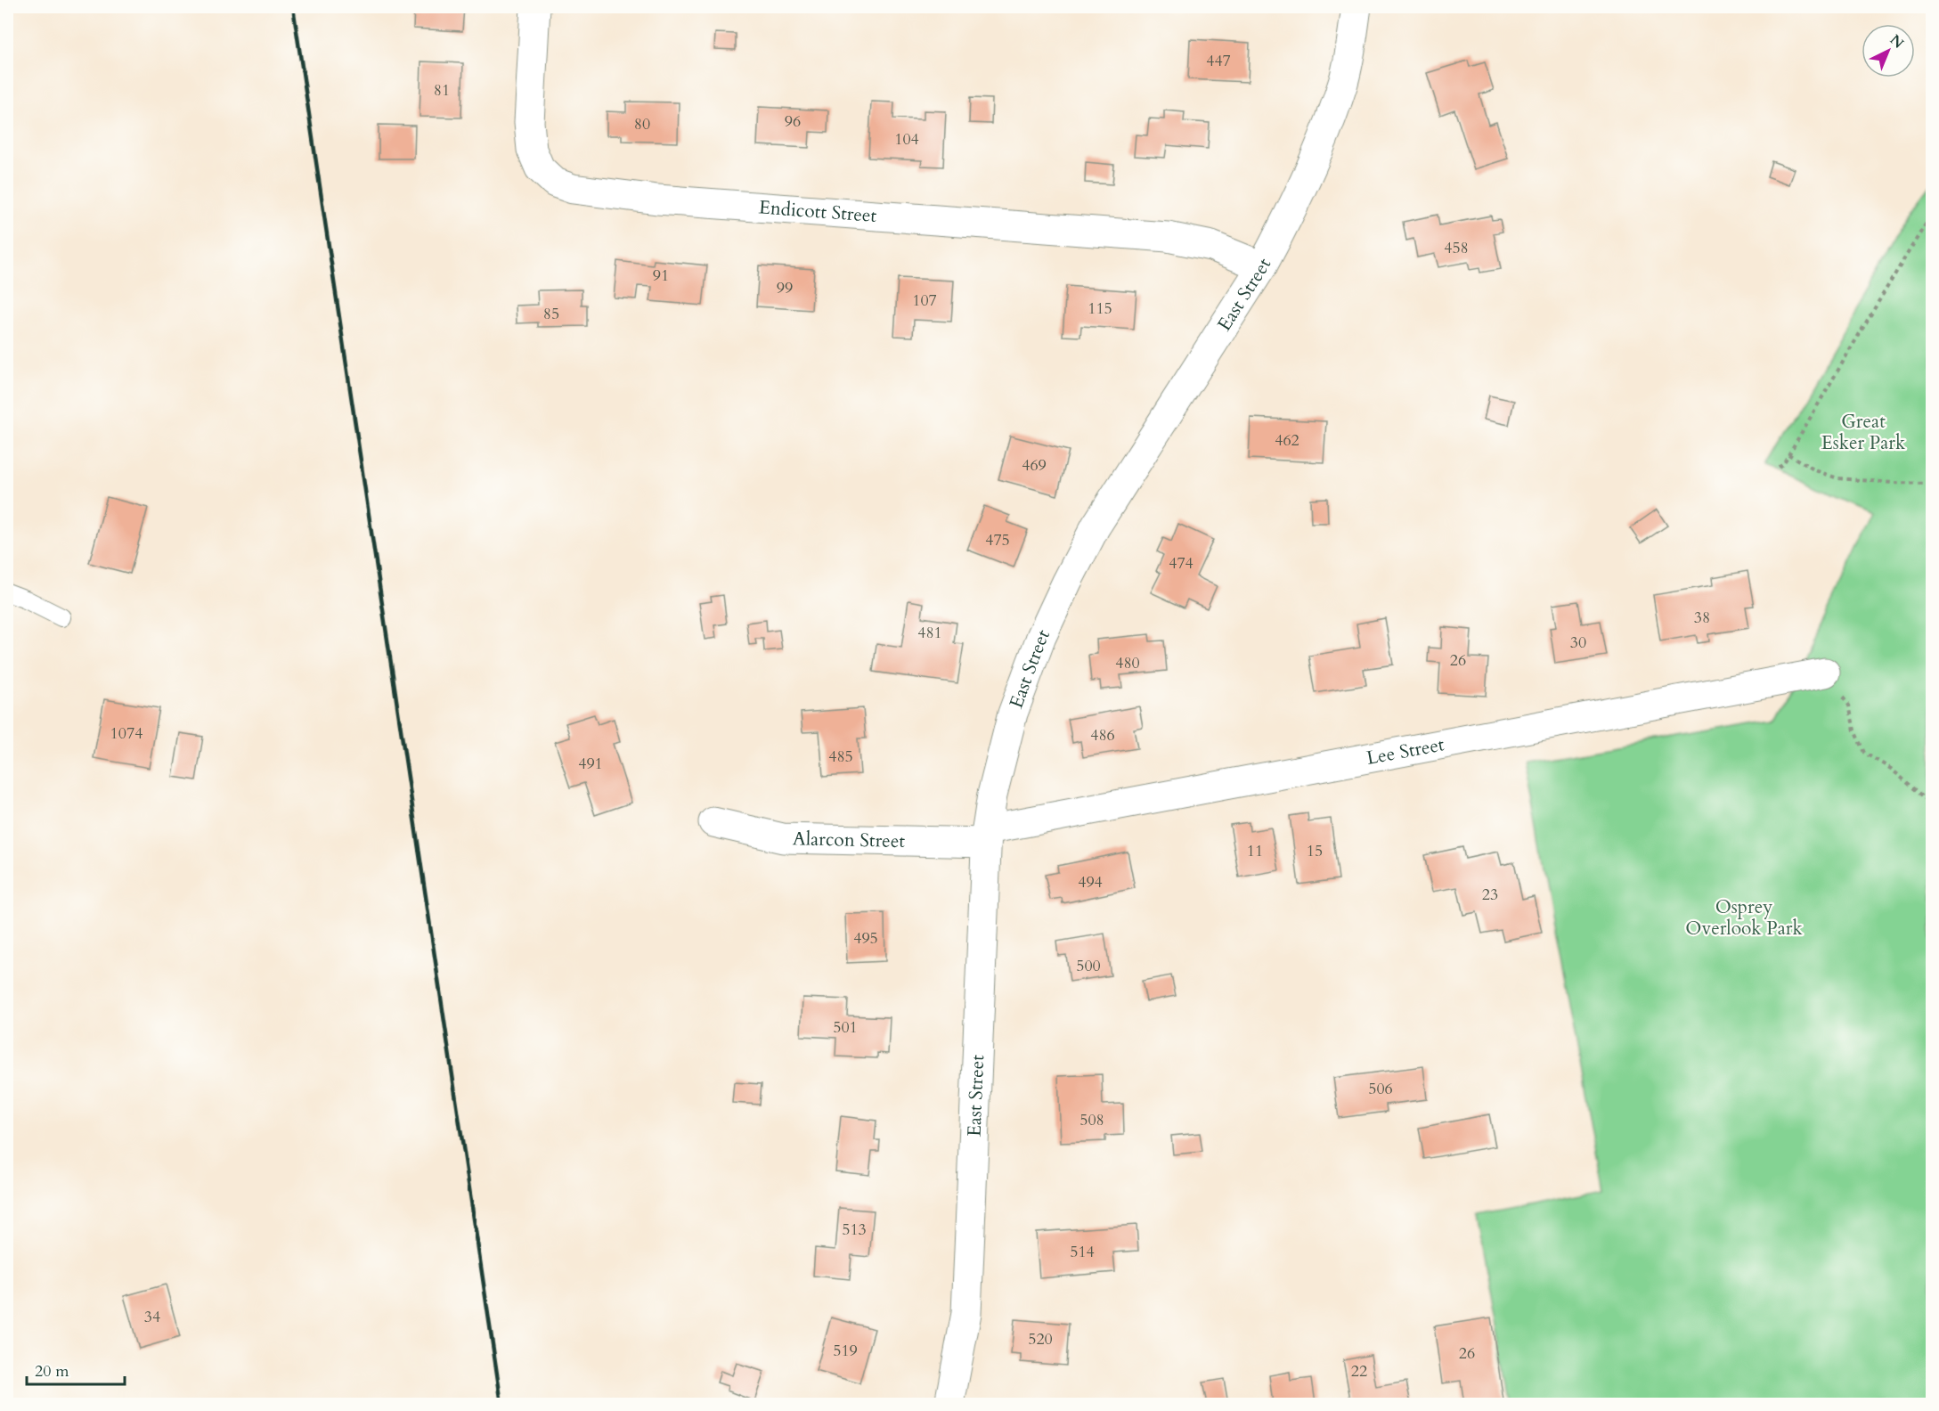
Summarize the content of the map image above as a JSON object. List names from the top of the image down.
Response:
{
  "streets": {
    "street": [
      "Endicott Street",
      "East Street",
      "Lee Street",
      "Alarcon Street"
    ]
  },
  "crossings": [
    ["Endicott Street", "East Street"],
    ["East Street", "Lee Street"],
    ["East Street", "Alarcon Street"],
    ["Lee Street", "Alarcon Street"]
  ],
  "parks": ["Great Esker Park", "Osprey Overlook Park"],
  "house_numbers": [
    "447",
    "81",
    "96",
    "80",
    "104",
    "458",
    "91",
    "99",
    "107",
    "115",
    "85",
    "462",
    "469",
    "475",
    "474",
    "38",
    "481",
    "30",
    "26",
    "480",
    "1074",
    "486",
    "485",
    "491",
    "11",
    "15",
    "494",
    "23",
    "495",
    "500",
    "501",
    "506",
    "508",
    "513",
    "514",
    "34",
    "520",
    "519",
    "26",
    "22"
  ],
  "scale_bar": "20 m",
  "north": "top right"
}
